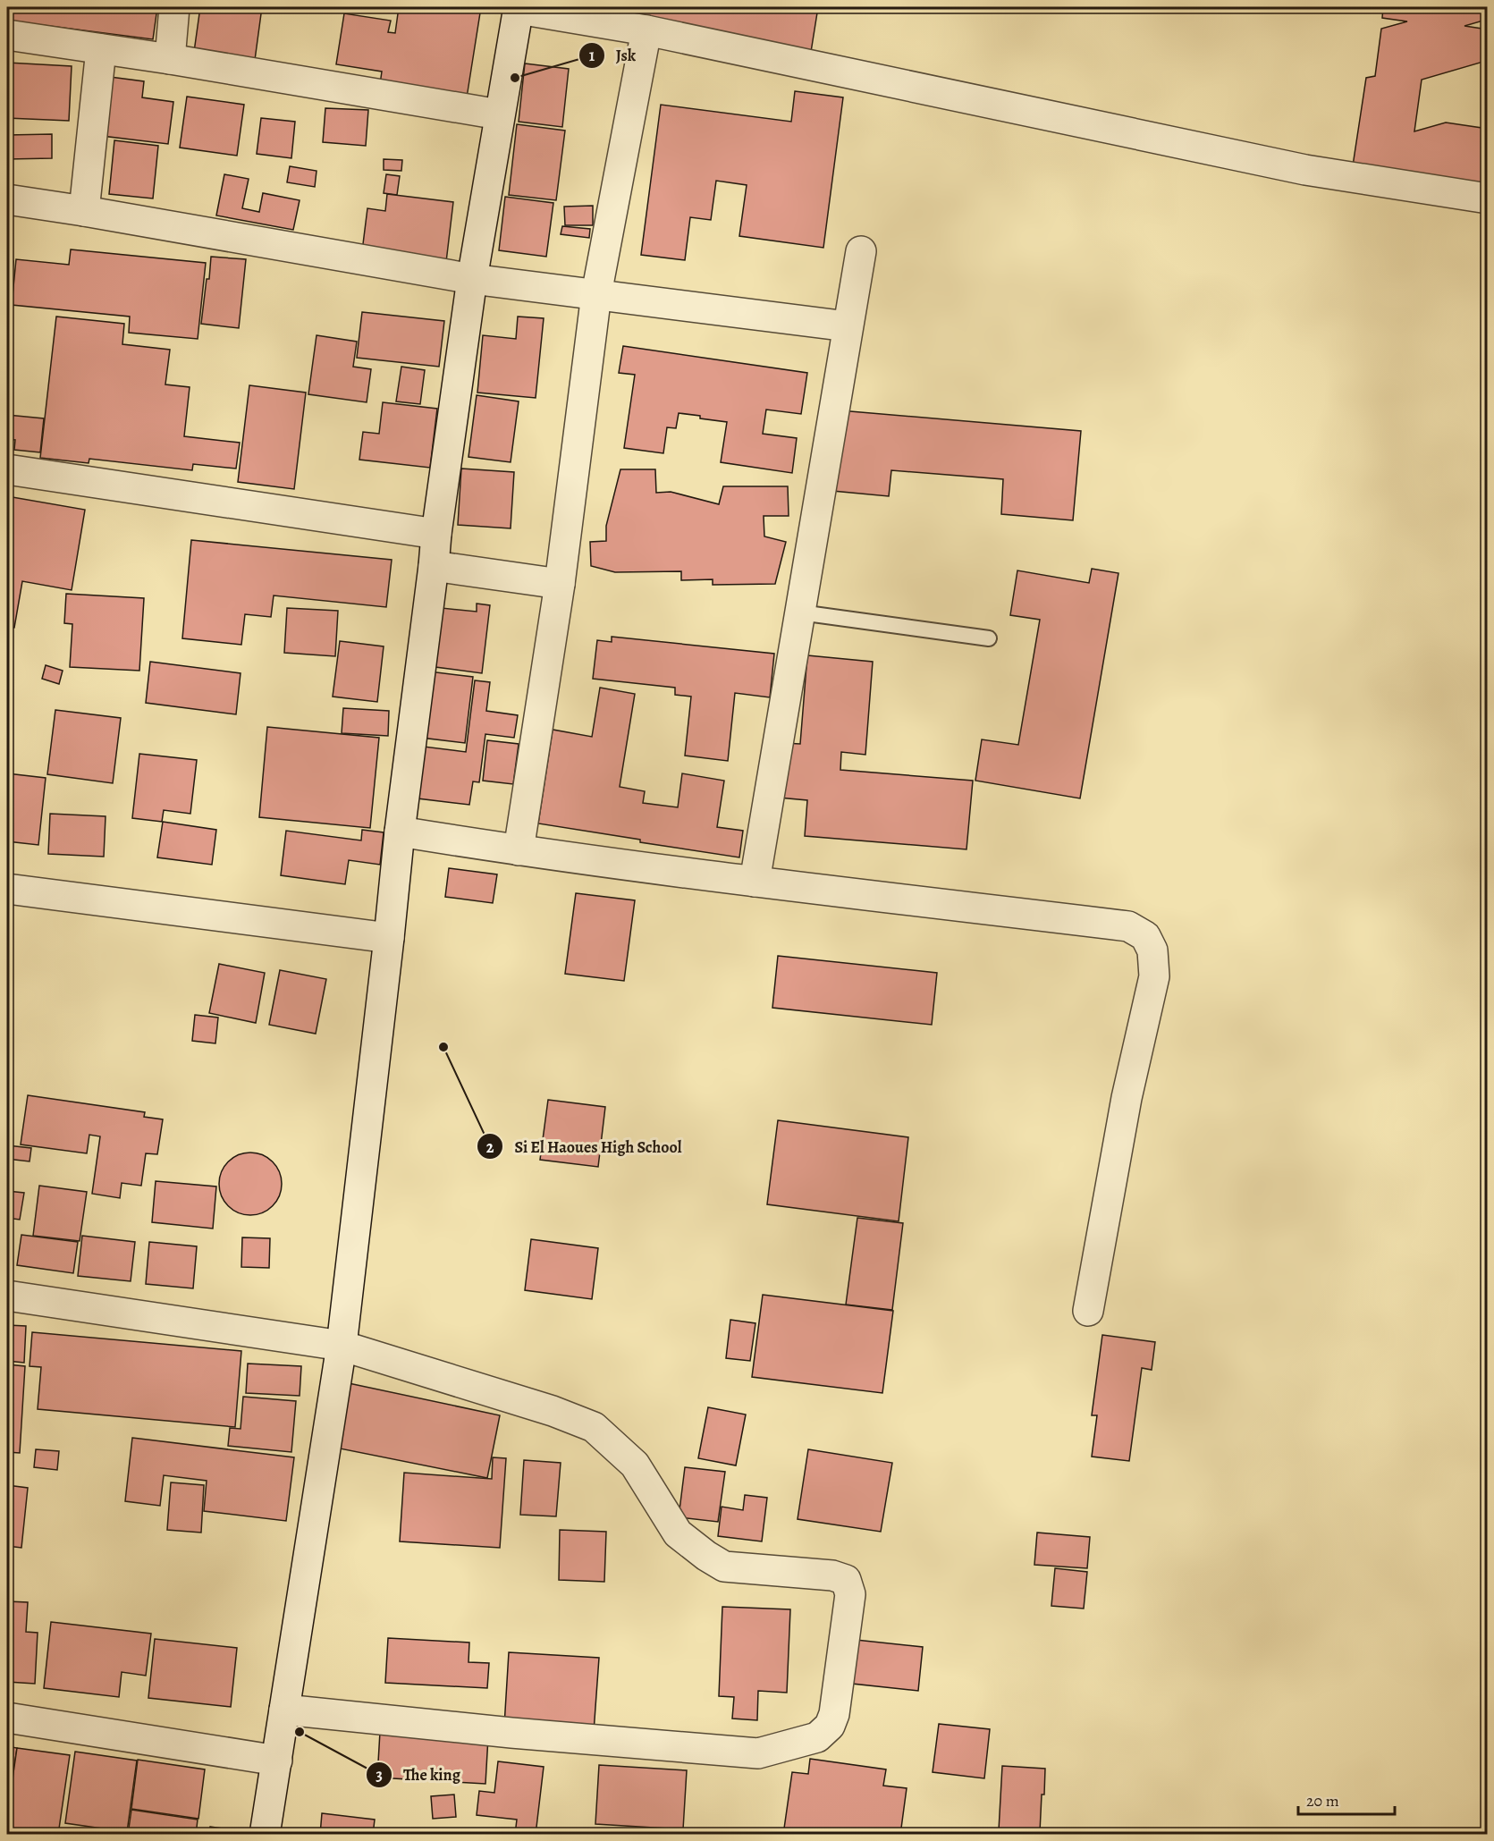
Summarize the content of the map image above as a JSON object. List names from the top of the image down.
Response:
{
  "places": ["Jsk", "Si El Haoues High School", "The king"],
  "scale_bar": "20 m"
}
